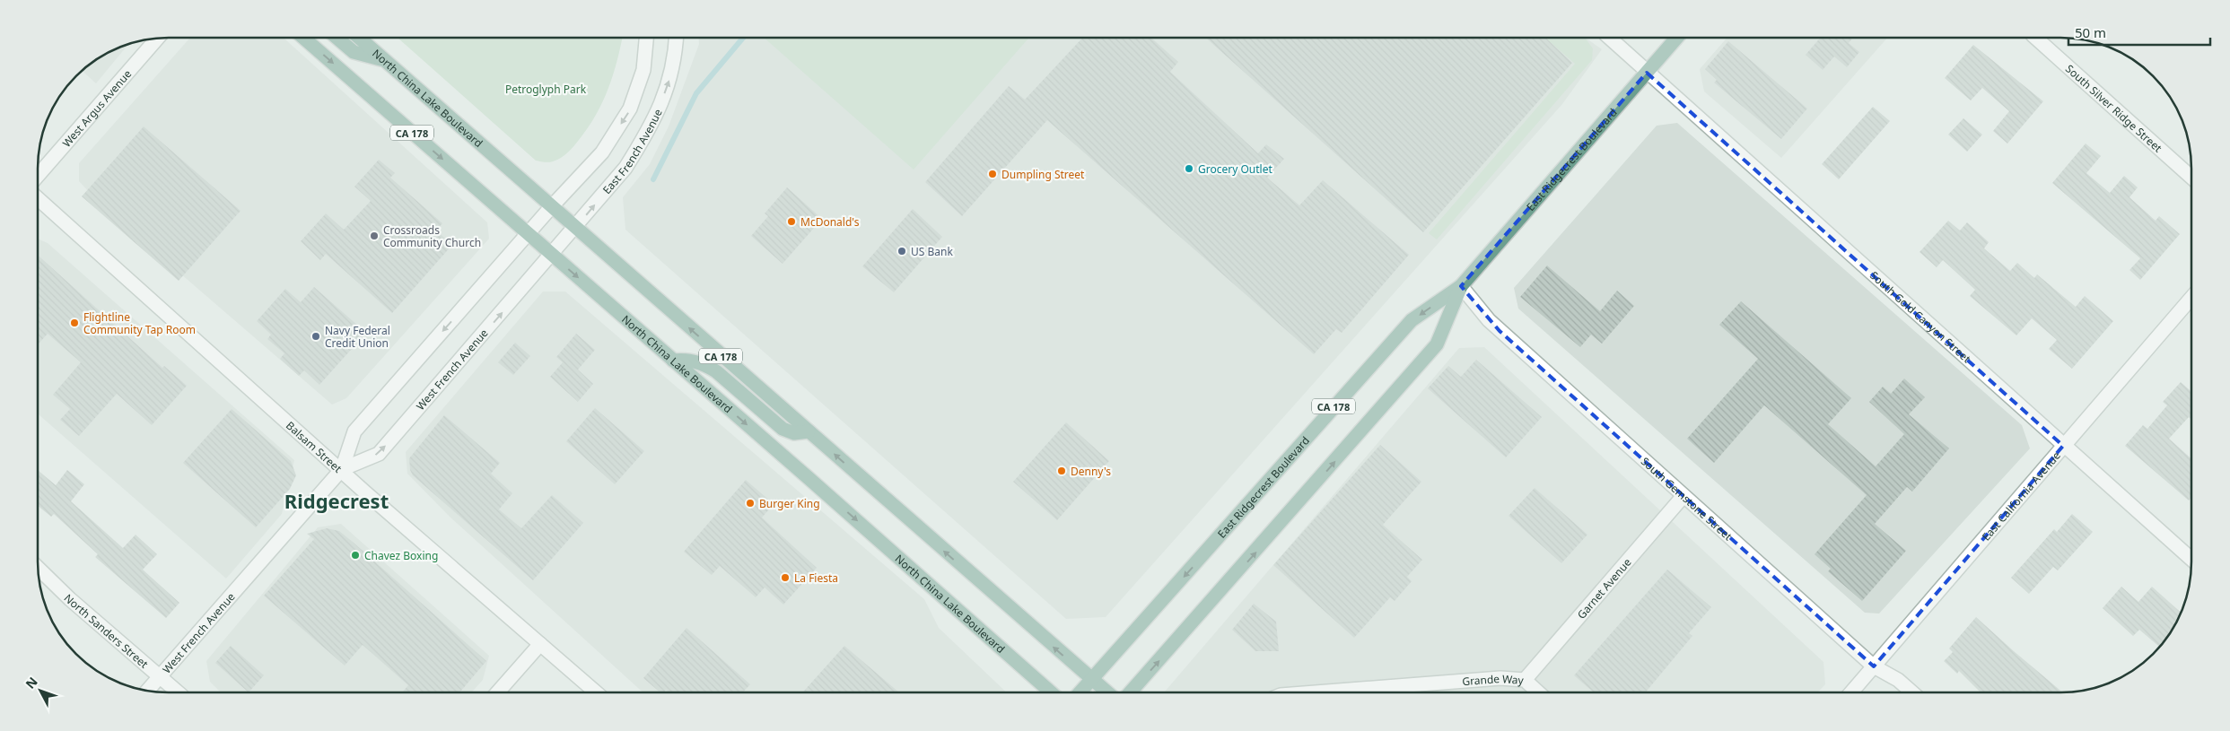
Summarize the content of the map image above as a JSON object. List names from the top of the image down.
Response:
{
  "streets": {
    "main road": ["North China Lake Boulevard", "CA 178", "East Ridgecrest Boulevard"],
    "street": [
      "West Argus Avenue",
      "South Silver Ridge Street",
      "East French Avenue",
      "South Gold Canyon Street",
      "West French Avenue",
      "Balsam Street",
      "East California Avenue",
      "South Gemstone Street",
      "Garnet Avenue",
      "North Sanders Street",
      "Grande Way"
    ]
  },
  "crossings": [
    ["North China Lake Boulevard", "East French Avenue"],
    ["North China Lake Boulevard", "East Ridgecrest Boulevard"],
    ["North China Lake Boulevard", "West French Avenue"],
    ["East French Avenue", "West French Avenue"],
    ["East Ridgecrest Boulevard", "South Gold Canyon Street"],
    ["East Ridgecrest Boulevard", "South Gemstone Street"],
    ["South Gold Canyon Street", "East California Avenue"],
    ["West French Avenue", "Balsam Street"],
    ["West French Avenue", "North Sanders Street"],
    ["East California Avenue", "South Gemstone Street"],
    ["South Gemstone Street", "Garnet Avenue"],
    ["Garnet Avenue", "Grande Way"]
  ],
  "districts": ["Ridgecrest"],
  "parks": ["Petroglyph Park"],
  "places": [
    "Grocery Outlet",
    "Dumpling Street",
    "McDonald's",
    "Crossroads Community Church",
    "US Bank",
    "Flightline Community Tap Room",
    "Navy Federal Credit Union",
    "Denny's",
    "Burger King",
    "Chavez Boxing",
    "La Fiesta"
  ],
  "scale_bar": "50 m",
  "north": "top left"
}
